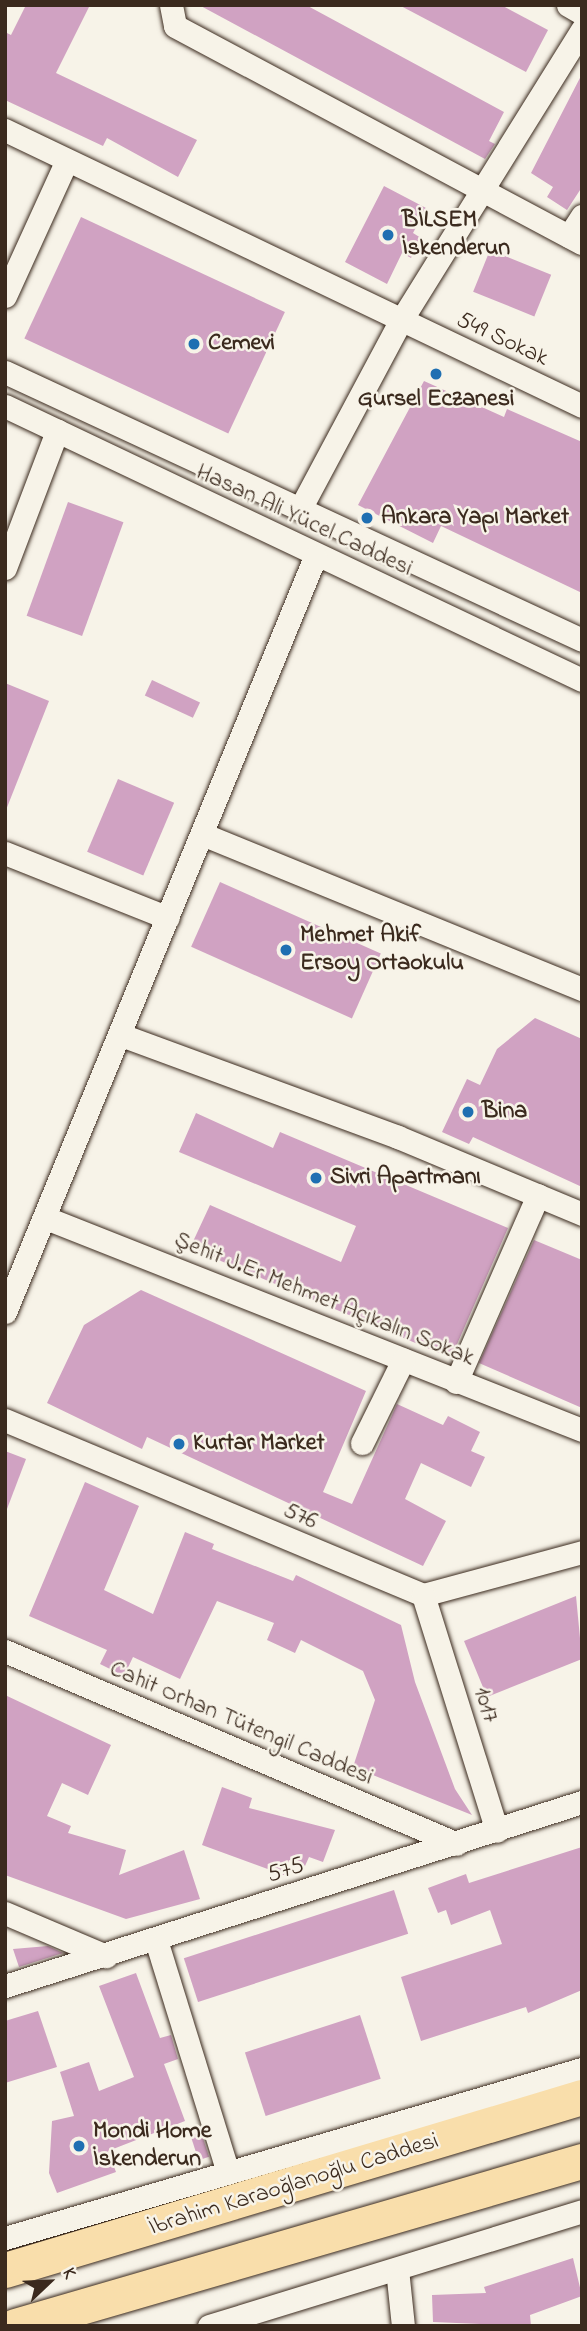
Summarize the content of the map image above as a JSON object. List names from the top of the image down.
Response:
{
  "streets": {
    "highway": ["İbrahim Karaoğlanoğlu Caddesi"],
    "street": [
      "549 Sokak",
      "Hasan Ali Yücel Caddesi",
      "Şehit J.Er Mehmet Açıkalın Sokak",
      "576",
      "1017",
      "Cahit Orhan Tütengil Caddesi",
      "575"
    ]
  },
  "crossings": [
    ["576", "1017"],
    ["1017", "575"],
    ["Cahit Orhan Tütengil Caddesi", "575"]
  ],
  "places": [
    "BİLSEM İskenderun",
    "Cemevi",
    "Gursel Eczanesi",
    "Ankara Yapı Market",
    "Mehmet Akif Ersoy Ortaokulu",
    "Bina",
    "Sivri Apartmanı",
    "Kurtar Market",
    "Mondi Home İskenderun"
  ],
  "north": "top right"
}
